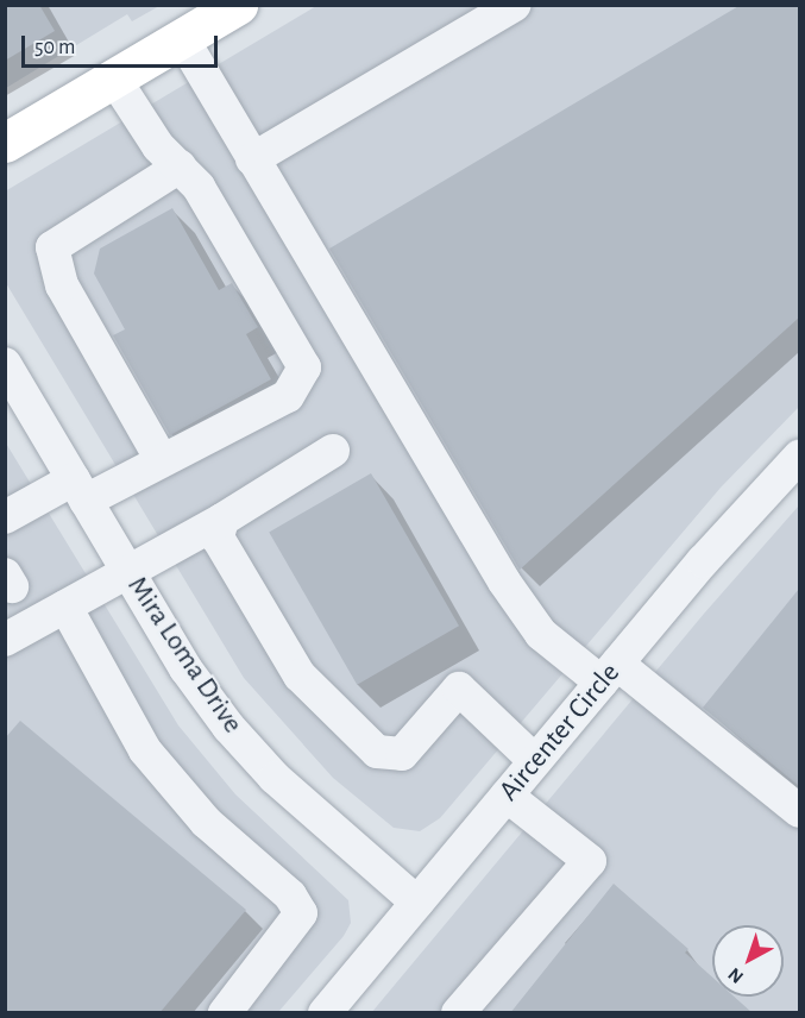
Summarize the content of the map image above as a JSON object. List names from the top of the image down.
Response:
{
  "streets": {
    "street": ["Mira Loma Drive", "Aircenter Circle"]
  },
  "crossings": [
    ["Mira Loma Drive", "Aircenter Circle"]
  ],
  "scale_bar": "50 m",
  "north": "bottom left"
}
